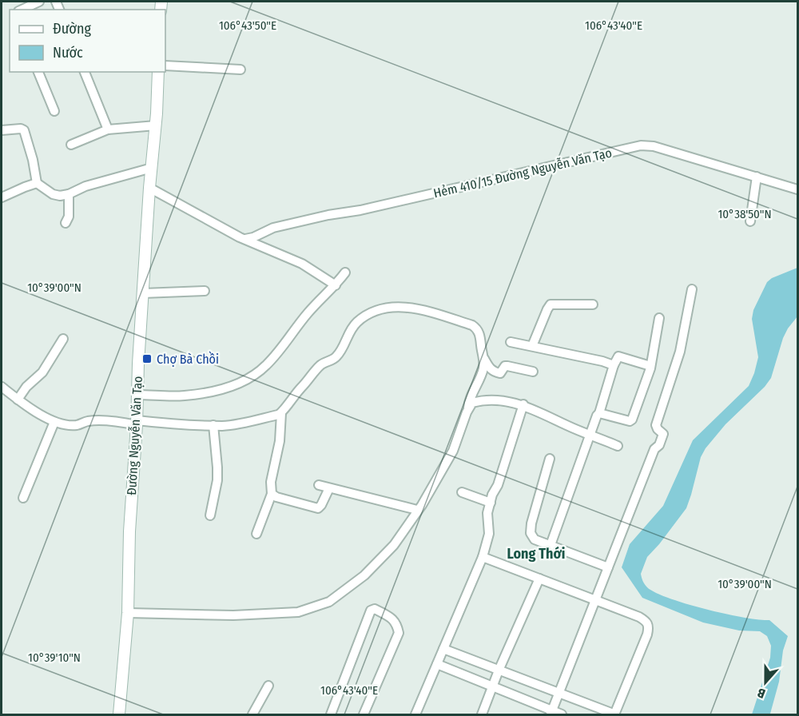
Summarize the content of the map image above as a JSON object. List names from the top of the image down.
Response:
{
  "streets": {
    "main road": ["Đường Nguyễn Văn Tạo"],
    "street": ["Hẻm 410/15 Đường Nguyễn Văn Tạo"]
  },
  "districts": ["Long Thới"],
  "places": {
    "transit": ["Chợ Bà Chồi"]
  },
  "legend": ["Đường", "Nước"],
  "north": "bottom",
  "coordinates": [
    "106°43'40\"E",
    "106°43'50\"E",
    "10°38'50\"N",
    "10°39'00\"N",
    "10°39'10\"N"
  ]
}
